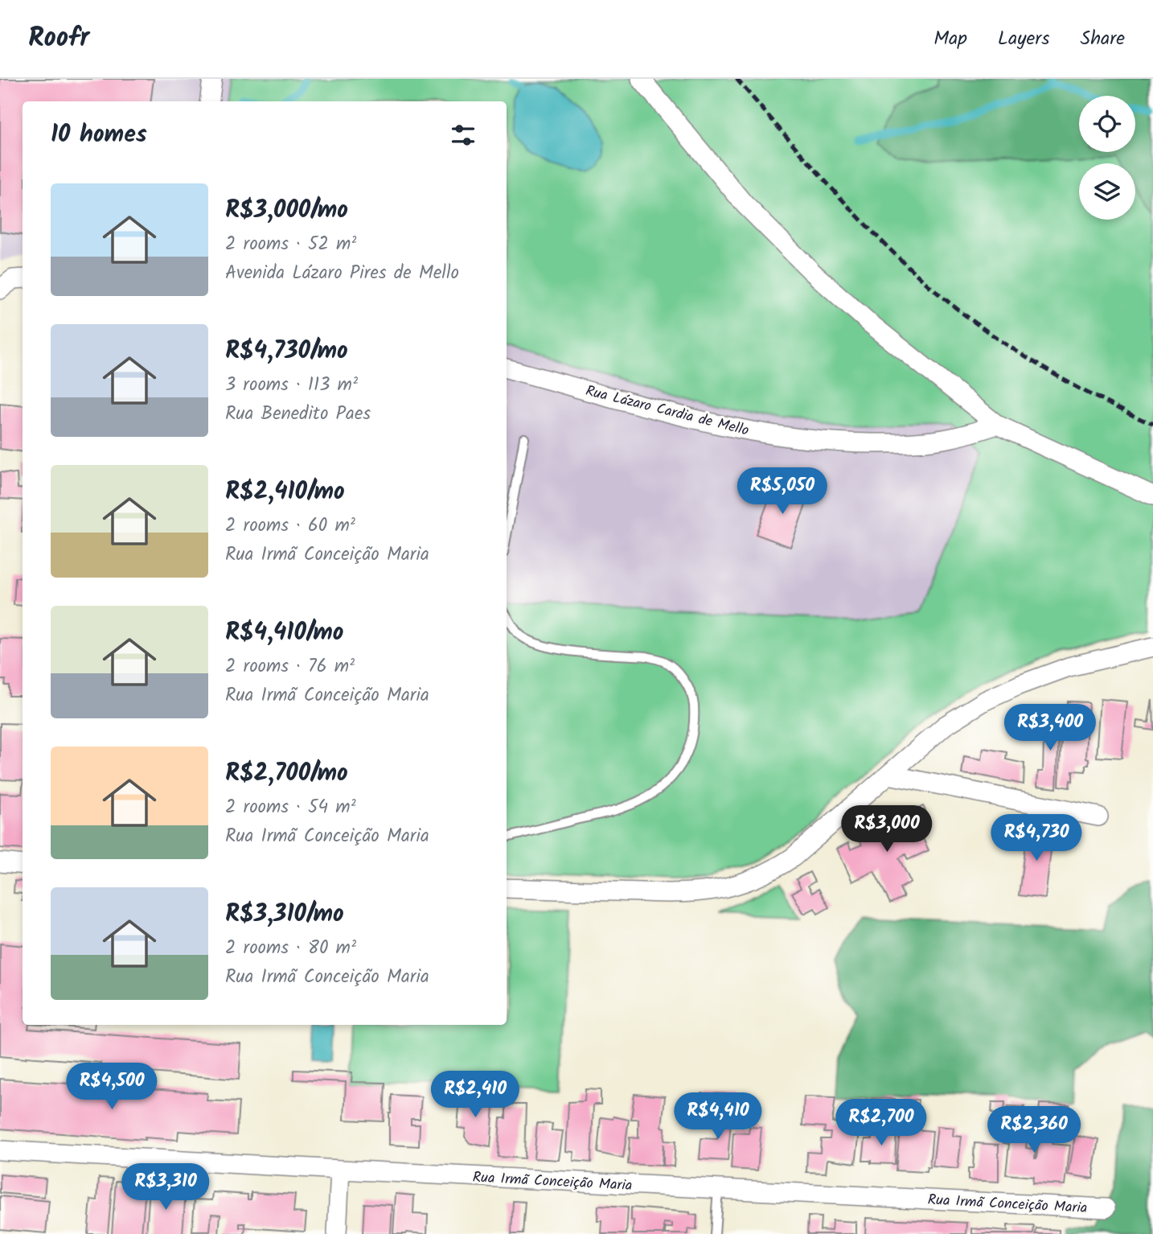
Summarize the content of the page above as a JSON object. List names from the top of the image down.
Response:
{
  "streets": {
    "street": ["Rua Lázaro Cardia de Mello", "Rua Irmã Conceição Maria"]
  },
  "page": {
    "header": "Roofr",
    "nav": ["Map", "Layers", "Share"],
    "heading": "10 homes",
    "list": [
      {
        "name": "R$3,000/mo",
        "note": "2 rooms · 52 m² · Avenida Lázaro Pires de Mello"
      },
      {
        "name": "R$4,730/mo",
        "note": "3 rooms · 113 m² · Rua Benedito Paes"
      },
      {
        "name": "R$2,410/mo",
        "note": "2 rooms · 60 m² · Rua Irmã Conceição Maria"
      },
      {
        "name": "R$4,410/mo",
        "note": "2 rooms · 76 m² · Rua Irmã Conceição Maria"
      },
      {
        "name": "R$2,700/mo",
        "note": "2 rooms · 54 m² · Rua Irmã Conceição Maria"
      },
      {
        "name": "R$3,310/mo",
        "note": "2 rooms · 80 m² · Rua Irmã Conceição Maria"
      }
    ],
    "price": [
      "R$5,050",
      "R$3,400",
      "R$3,000",
      "R$4,730",
      "R$4,500",
      "R$2,410",
      "R$4,410",
      "R$2,700",
      "R$2,360",
      "R$3,310"
    ]
  }
}
